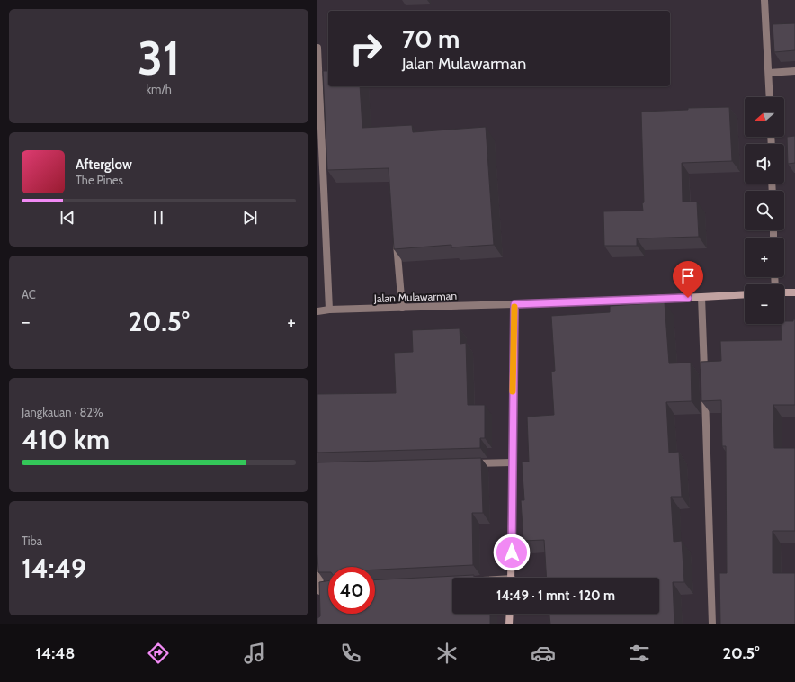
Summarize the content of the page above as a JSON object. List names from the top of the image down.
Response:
{
  "streets": {
    "street": ["Jalan Mulawarman"]
  },
  "north": "left",
  "page": {
    "tile": [
      ["31", "km/h"],
      "AC",
      ["Jangkauan · 82%", "410 km"],
      ["Tiba", "14:49"]
    ],
    "turn": ["70 m", "Jalan Mulawarman"],
    "map_buttons": ["+", "−"],
    "song": ["Afterglow", "The Pines"],
    "heat": ["−", "20.5°", "+"],
    "limit": "40",
    "trip": "14:49 · 1 mnt · 120 m",
    "tabs": ["14:48", "20.5°"]
  }
}
